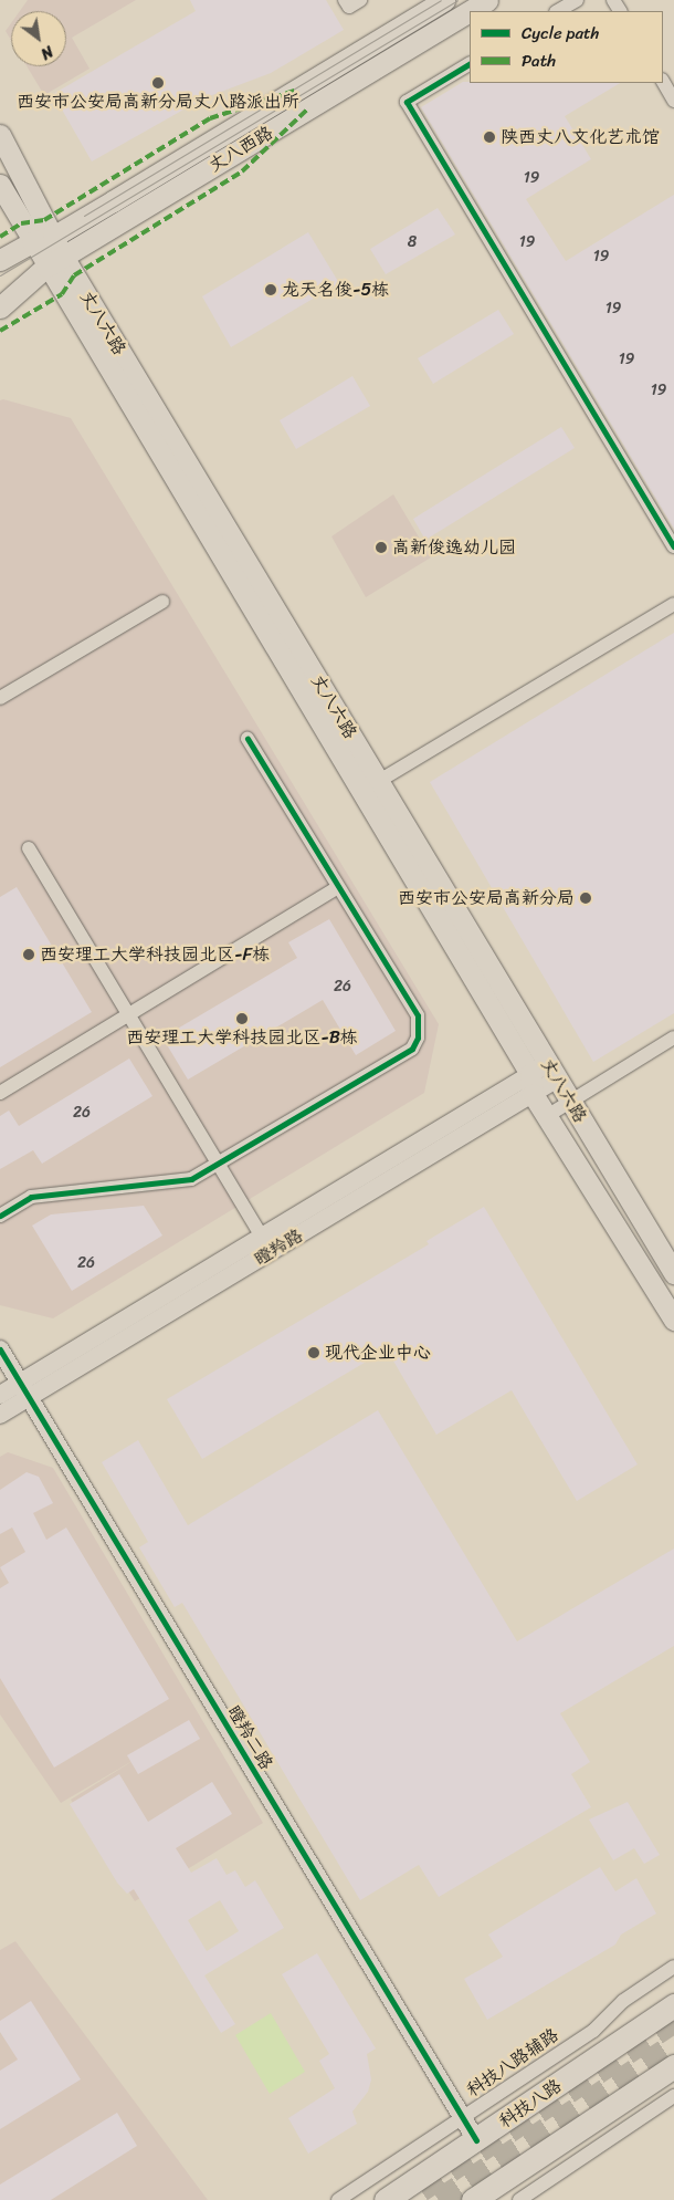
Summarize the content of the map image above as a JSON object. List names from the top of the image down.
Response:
{
  "streets": {
    "main road": ["丈八西路", "丈八六路", "科技八路"],
    "street": ["瞪羚路", "瞪羚二路", "科技八路辅路"]
  },
  "crossings": [
    ["丈八西路", "丈八六路"],
    ["丈八六路", "瞪羚路"],
    ["瞪羚路", "瞪羚二路"],
    ["瞪羚二路", "科技八路辅路"],
    ["瞪羚二路", "科技八路"]
  ],
  "places": [
    "西安市公安局高新分局丈八路派出所",
    "陕西丈八文化艺术馆",
    "龙天名俊-5栋",
    "高新俊逸幼儿园",
    "西安市公安局高新分局",
    "西安理工大学科技园北区-F栋",
    "西安理工大学科技园北区-B栋",
    "现代企业中心"
  ],
  "house_numbers": [
    "19",
    "8",
    "19",
    "19",
    "19",
    "19",
    "19",
    "26",
    "26",
    "26"
  ],
  "legend": ["Cycle path", "Path"],
  "north": "bottom right"
}
